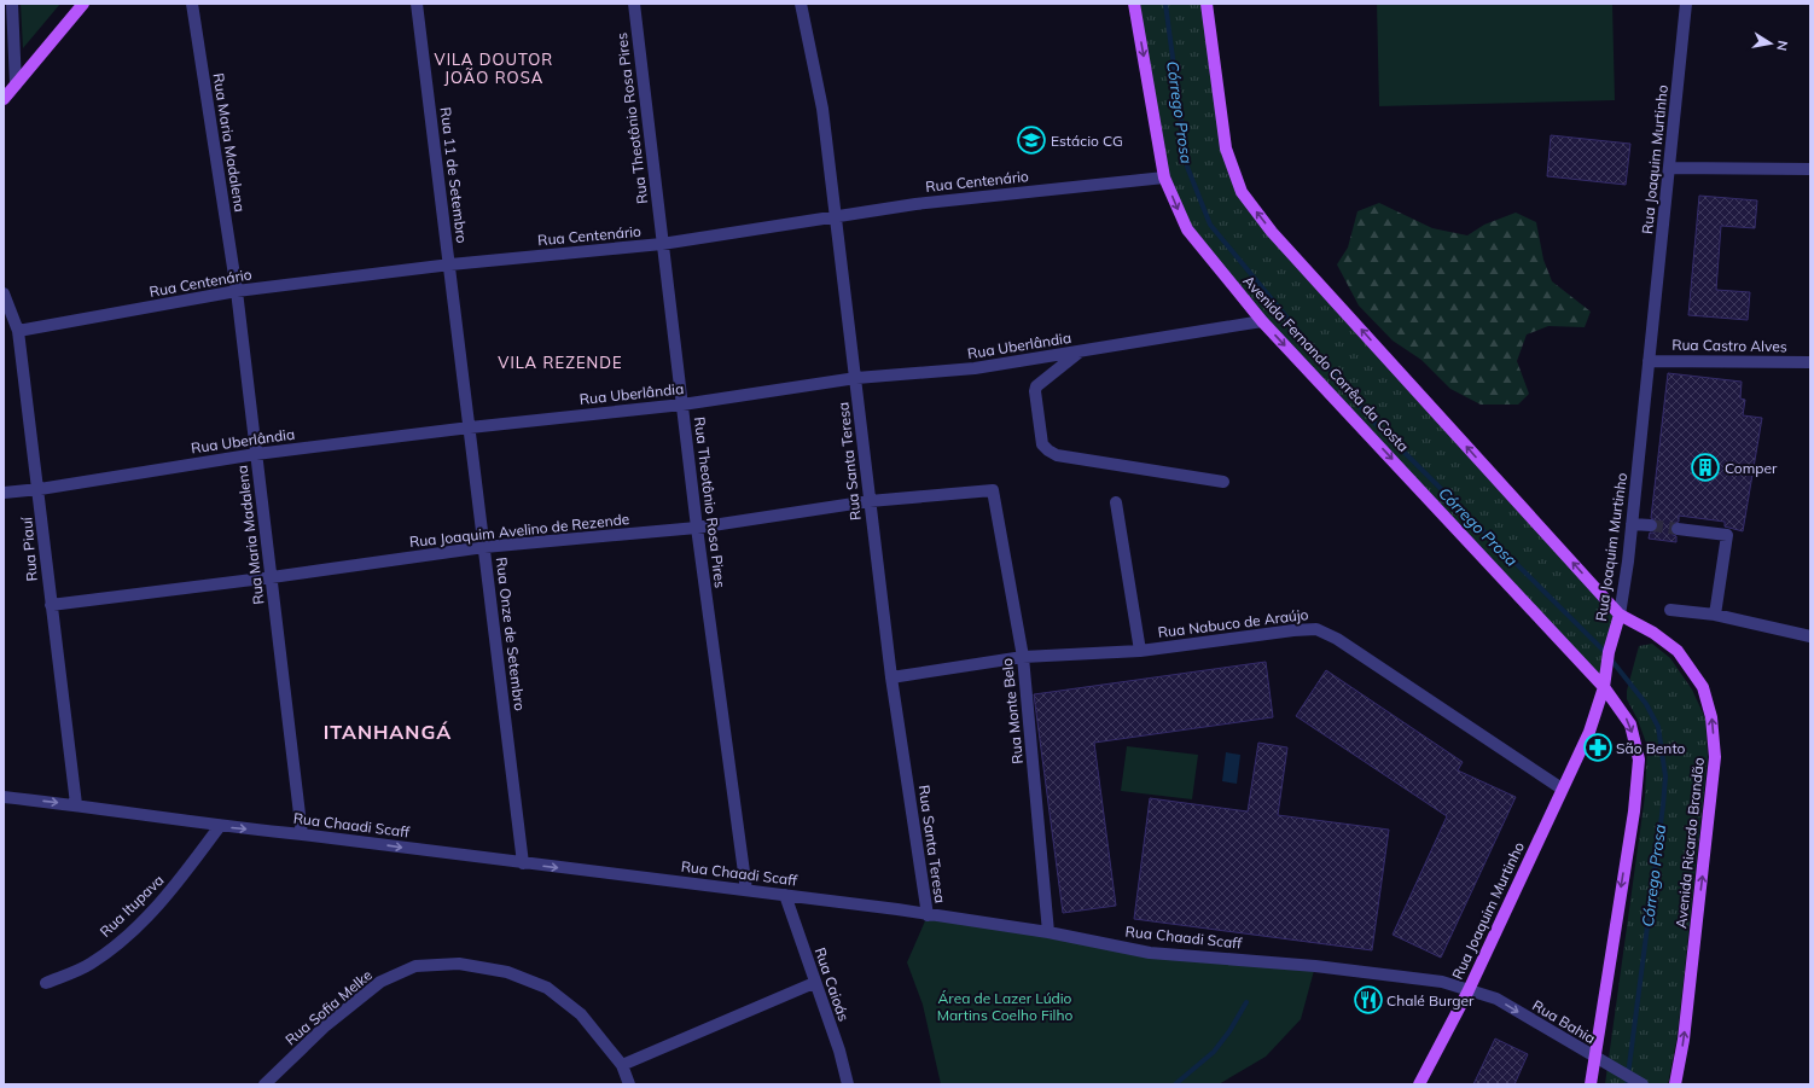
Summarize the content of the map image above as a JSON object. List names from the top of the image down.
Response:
{
  "streets": {
    "main road": ["Rua Joaquim Murtinho", "Avenida Fernando Corrêa da Costa", "Avenida Ricardo Brandão"],
    "street": [
      "Rua Theotônio Rosa Pires",
      "Rua Maria Madalena",
      "Rua 11 de Setembro",
      "Rua Centenário",
      "Rua Uberlândia",
      "Rua Castro Alves",
      "Rua Santa Teresa",
      "Rua Joaquim Avelino de Rezende",
      "Rua Piauí",
      "Rua Nabuco de Araújo",
      "Rua Onze de Setembro",
      "Rua Monte Belo",
      "Rua Chaadi Scaff",
      "Rua Itupava",
      "Rua Caioás",
      "Rua Sofia Melke",
      "Rua Bahia"
    ]
  },
  "crossings": [
    ["Rua Theotônio Rosa Pires", "Rua Centenário"],
    ["Rua Theotônio Rosa Pires", "Rua Uberlândia"],
    ["Rua Theotônio Rosa Pires", "Rua Joaquim Avelino de Rezende"],
    ["Rua Theotônio Rosa Pires", "Rua Chaadi Scaff"],
    ["Rua Maria Madalena", "Rua Centenário"],
    ["Rua Maria Madalena", "Rua Uberlândia"],
    ["Rua Maria Madalena", "Rua Joaquim Avelino de Rezende"],
    ["Rua Maria Madalena", "Rua Chaadi Scaff"],
    ["Rua Joaquim Murtinho", "Rua Castro Alves"],
    ["Rua Joaquim Murtinho", "Avenida Fernando Corrêa da Costa"],
    ["Rua Joaquim Murtinho", "Rua Nabuco de Araújo"],
    ["Rua Joaquim Murtinho", "Rua Chaadi Scaff"],
    ["Rua Joaquim Murtinho", "Avenida Ricardo Brandão"],
    ["Rua Joaquim Murtinho", "Rua Bahia"],
    ["Rua 11 de Setembro", "Rua Centenário"],
    ["Rua 11 de Setembro", "Rua Onze de Setembro"],
    ["Rua Centenário", "Avenida Fernando Corrêa da Costa"],
    ["Rua Centenário", "Rua Santa Teresa"],
    ["Rua Centenário", "Rua Piauí"],
    ["Rua Centenário", "Rua Onze de Setembro"],
    ["Rua Uberlândia", "Avenida Fernando Corrêa da Costa"],
    ["Rua Uberlândia", "Rua Santa Teresa"],
    ["Rua Uberlândia", "Rua Piauí"],
    ["Rua Uberlândia", "Rua Onze de Setembro"],
    ["Rua Santa Teresa", "Rua Joaquim Avelino de Rezende"],
    ["Rua Santa Teresa", "Rua Nabuco de Araújo"],
    ["Rua Santa Teresa", "Rua Chaadi Scaff"],
    ["Rua Joaquim Avelino de Rezende", "Rua Piauí"],
    ["Rua Joaquim Avelino de Rezende", "Rua Onze de Setembro"],
    ["Rua Joaquim Avelino de Rezende", "Rua Monte Belo"],
    ["Rua Piauí", "Rua Chaadi Scaff"],
    ["Rua Nabuco de Araújo", "Rua Monte Belo"],
    ["Rua Onze de Setembro", "Rua Chaadi Scaff"],
    ["Rua Monte Belo", "Rua Chaadi Scaff"],
    ["Rua Chaadi Scaff", "Rua Itupava"],
    ["Rua Chaadi Scaff", "Rua Caioás"],
    ["Rua Chaadi Scaff", "Rua Bahia"]
  ],
  "one_way": ["Rua Chaadi Scaff", "Rua Bahia"],
  "districts": ["VILA DOUTOR JOÃO ROSA", "VILA REZENDE", "ITANHANGÁ"],
  "water": ["Córrego Prosa"],
  "parks": ["Área de Lazer Lúdio Martins Coelho Filho"],
  "places": {
    "school or university": ["Estácio CG"],
    "building": ["Comper"],
    "pharmacy": ["São Bento"],
    "restaurant": ["Chalé Burger"]
  },
  "north": "right"
}
